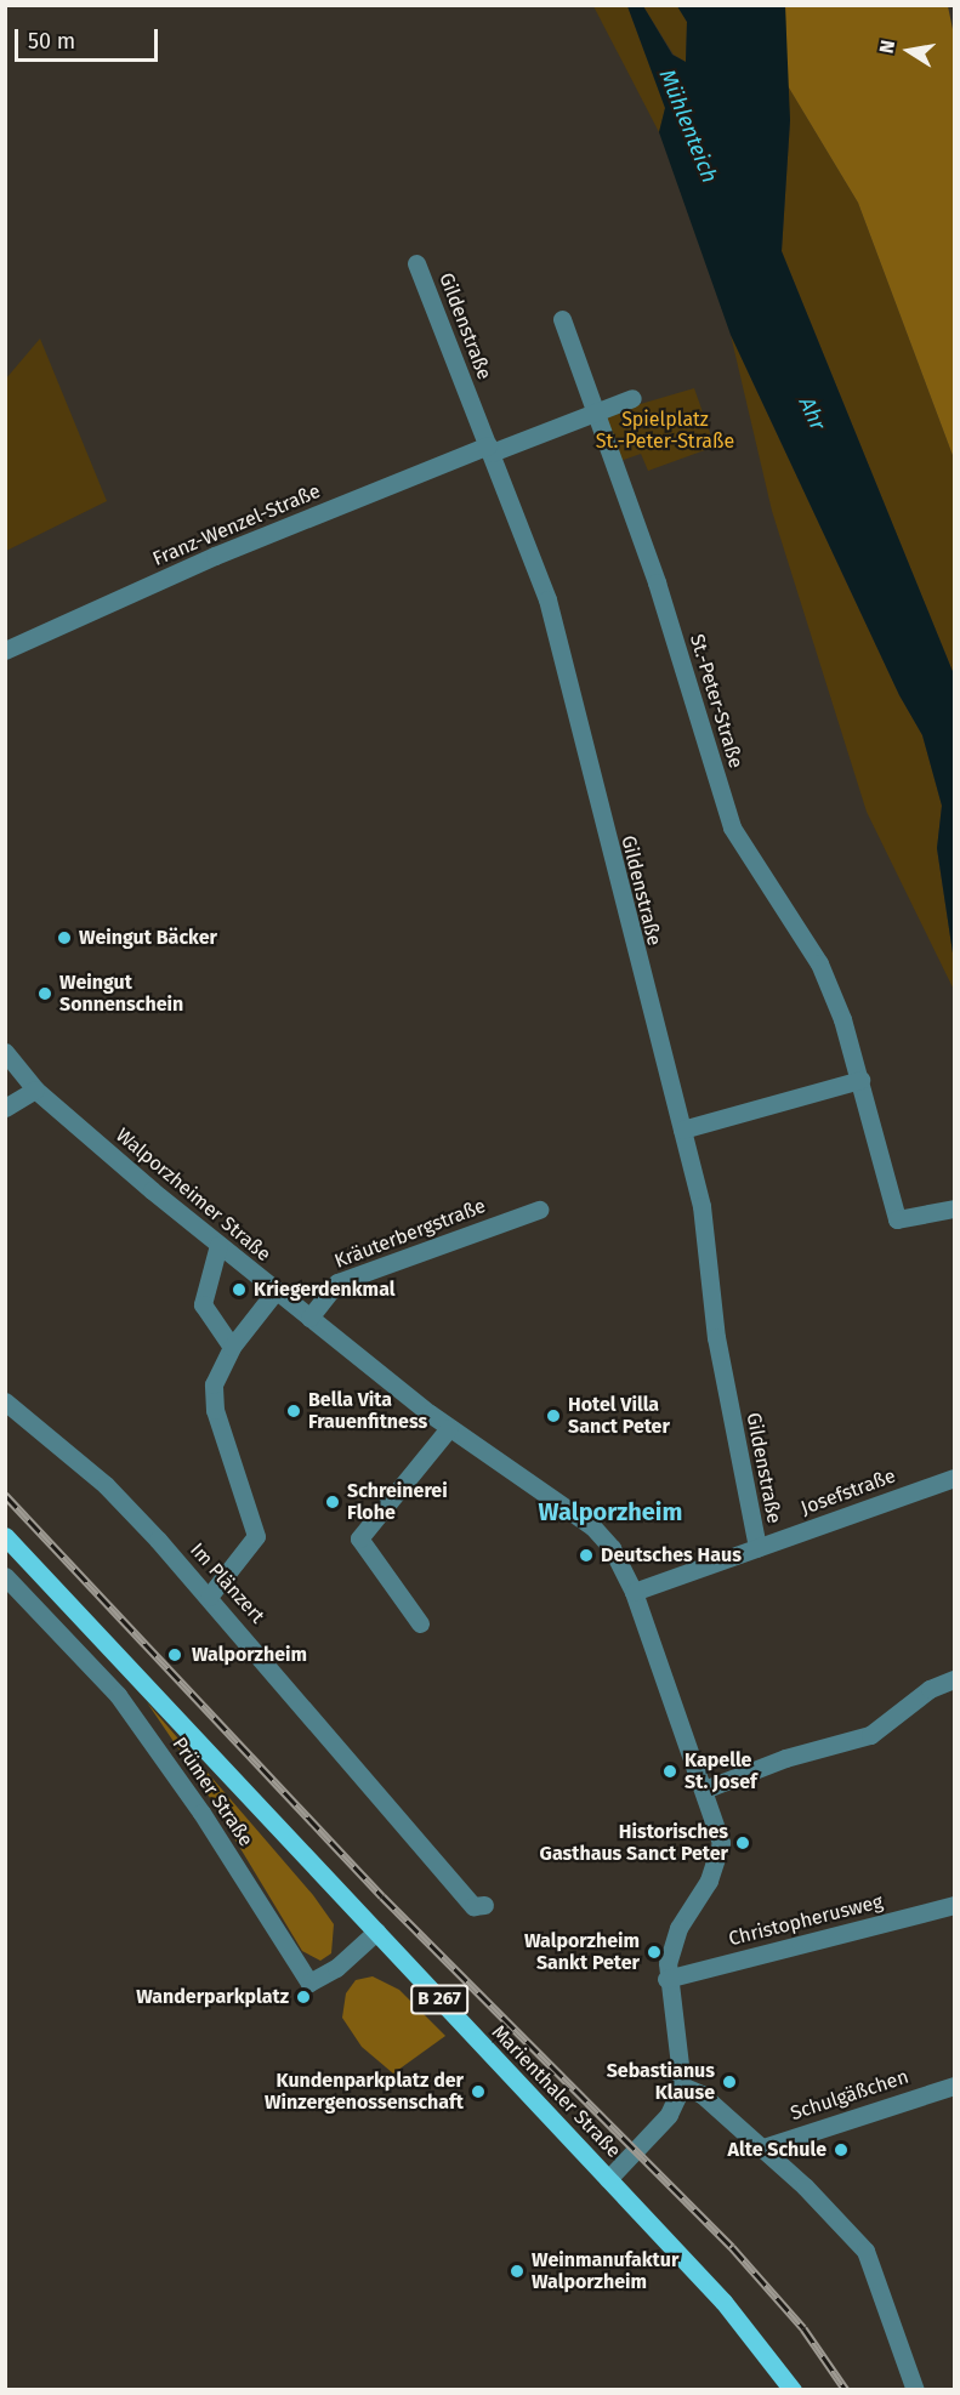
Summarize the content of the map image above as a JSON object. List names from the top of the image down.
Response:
{
  "streets": {
    "main road": ["B 267", "Marienthaler Straße"],
    "street": [
      "Gildenstraße",
      "Franz-Wenzel-Straße",
      "St.-Peter-Straße",
      "Walporzheimer Straße",
      "Kräuterbergstraße",
      "Josefstraße",
      "Im Plänzert",
      "Prümer Straße",
      "Christopherusweg",
      "Schulgäßchen"
    ]
  },
  "crossings": [
    ["Gildenstraße", "Franz-Wenzel-Straße"],
    ["Gildenstraße", "Josefstraße"],
    ["Franz-Wenzel-Straße", "St.-Peter-Straße"],
    ["Walporzheimer Straße", "Kräuterbergstraße"],
    ["Walporzheimer Straße", "Josefstraße"],
    ["Walporzheimer Straße", "Christopherusweg"],
    ["Prümer Straße", "Marienthaler Straße"]
  ],
  "districts": ["Walporzheim"],
  "water": ["Mühlenteich", "Ahr"],
  "parks": ["Spielplatz St.-Peter-Straße"],
  "places": [
    "Weingut Bäcker",
    "Weingut Sonnenschein",
    "Kriegerdenkmal",
    "Bella Vita Frauenfitness",
    "Hotel Villa Sanct Peter",
    "Schreinerei Flohe",
    "Deutsches Haus",
    "Walporzheim",
    "Kapelle St. Josef",
    "Historisches Gasthaus Sanct Peter",
    "Walporzheim Sankt Peter",
    "Wanderparkplatz",
    "Sebastianus Klause",
    "Kundenparkplatz der Winzergenossenschaft",
    "Alte Schule",
    "Weinmanufaktur Walporzheim"
  ],
  "scale_bar": "50 m",
  "north": "left"
}
